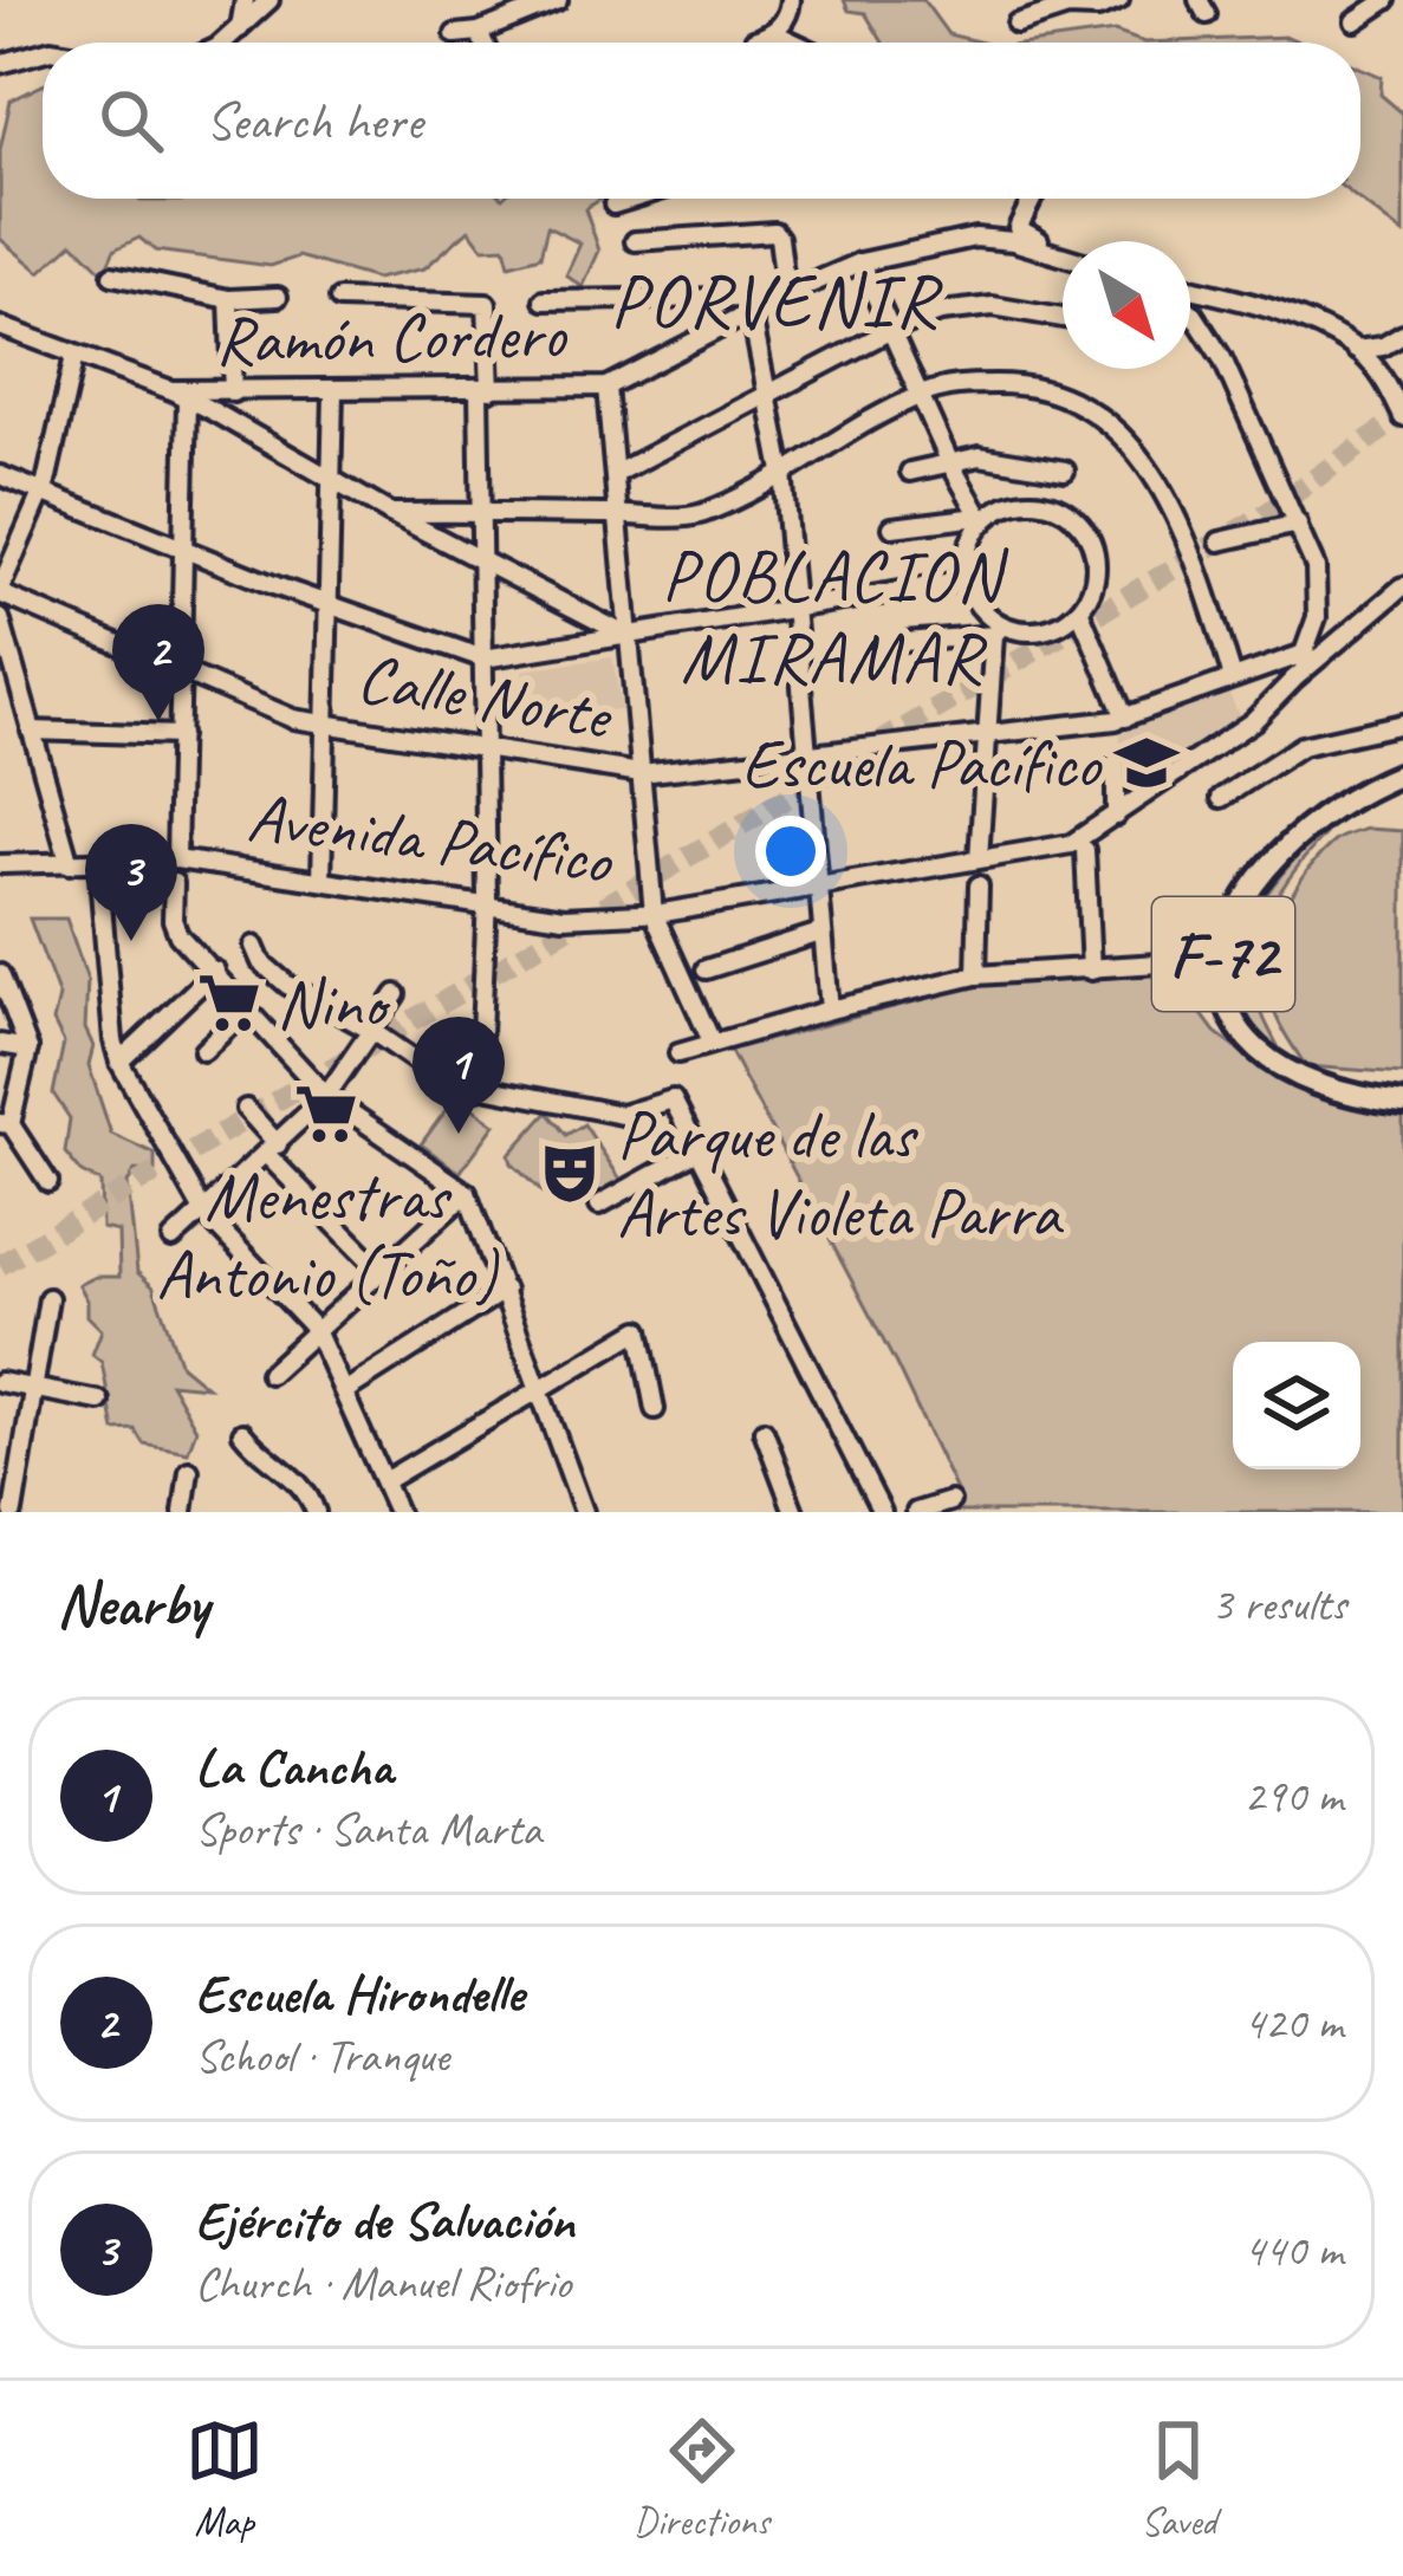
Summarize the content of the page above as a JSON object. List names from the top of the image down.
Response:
{
  "streets": {
    "main road": ["F-72"],
    "street": ["Ramón Cordero", "Calle Norte", "Avenida Pacífico"]
  },
  "districts": ["PORVENIR", "POBLACION MIRAMAR"],
  "places": {
    "school or university": ["Escuela Pacífico"],
    "supermarket": ["Nino", "Menestras Antonio (Toño)"],
    "theatre": ["Parque de las Artes Violeta Parra"]
  },
  "north": "bottom right",
  "page": {
    "search": "Search here",
    "pins": ["2", "3", "1"],
    "heading": ["Nearby", "3 results"],
    "list": [
      {
        "mark": "1",
        "name": "La Cancha",
        "note": "Sports · Santa Marta",
        "value": "290 m"
      },
      {
        "mark": "2",
        "name": "Escuela Hirondelle",
        "note": "School · Tranque",
        "value": "420 m"
      },
      {
        "mark": "3",
        "name": "Ejército de Salvación",
        "note": "Church · Manuel Riofrio",
        "value": "440 m"
      }
    ],
    "nav": ["Map", "Directions", "Saved"]
  }
}
